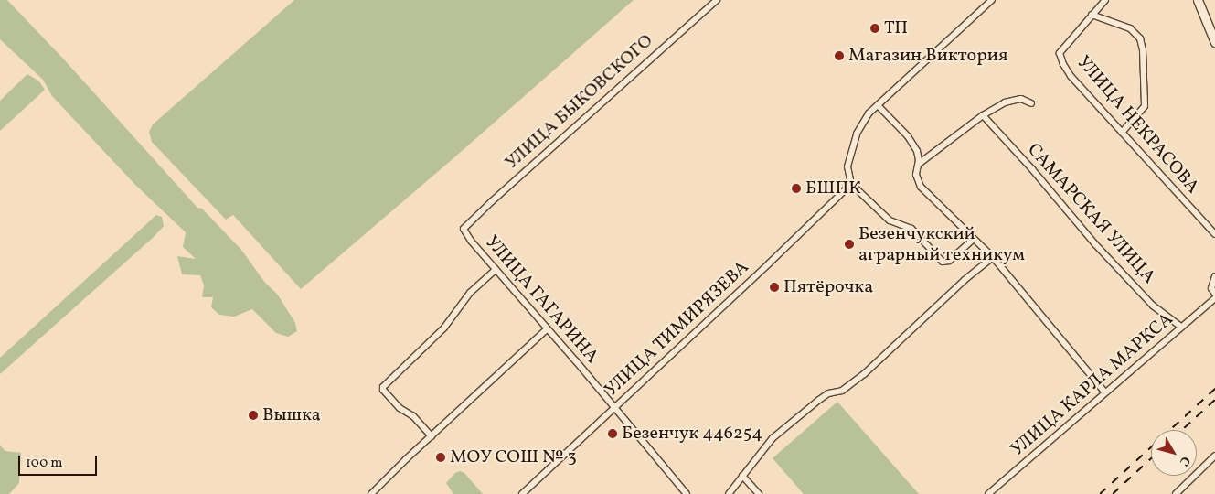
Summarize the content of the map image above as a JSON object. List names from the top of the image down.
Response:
{
  "streets": {
    "street": [
      "УЛИЦА БЫКОВСКОГО",
      "УЛИЦА НЕКРАСОВА",
      "САМАРСКАЯ УЛИЦА",
      "УЛИЦА ГАГАРИНА",
      "УЛИЦА ТИМИРЯЗЕВА",
      "УЛИЦА КАРЛА МАРКСА"
    ]
  },
  "crossings": [
    ["УЛИЦА БЫКОВСКОГО", "УЛИЦА ГАГАРИНА"],
    ["САМАРСКАЯ УЛИЦА", "УЛИЦА КАРЛА МАРКСА"],
    ["УЛИЦА ГАГАРИНА", "УЛИЦА ТИМИРЯЗЕВА"]
  ],
  "places": [
    "ТП",
    "Магазин Виктория",
    "БШПК",
    "Безенчукский аграрный техникум",
    "Пятёрочка",
    "Вышка",
    "Безенчук 446254",
    "МОУ СОШ № 3"
  ],
  "scale_bar": "100 m",
  "north": "bottom right"
}
